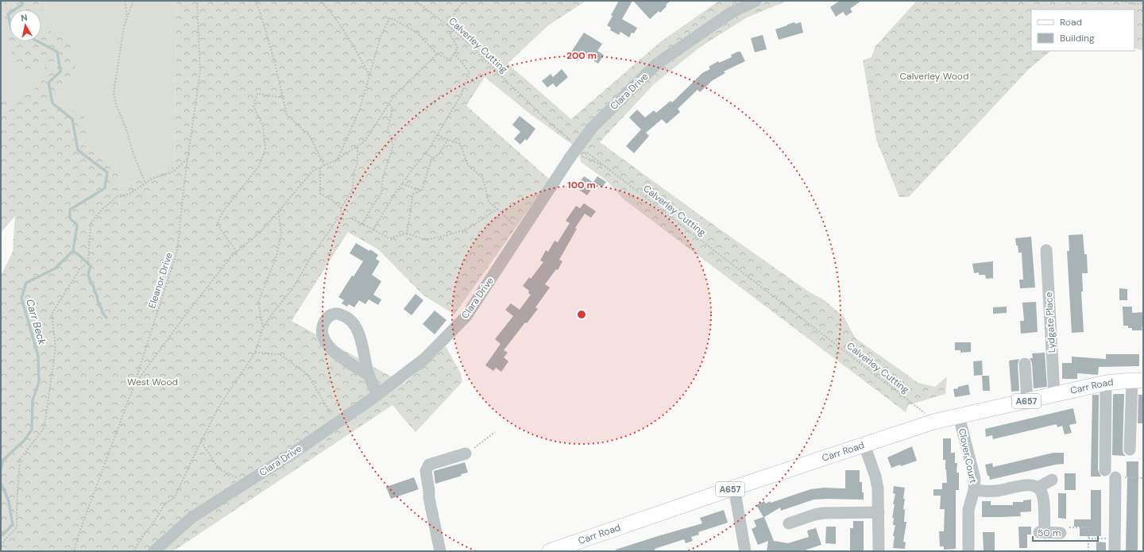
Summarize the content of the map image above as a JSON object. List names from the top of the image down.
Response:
{
  "streets": {
    "main road": ["Carr Road", "A657"],
    "street": ["Clara Drive", "Lydgate Place", "Clover Court"],
    "path": ["Calverley Cutting", "Eleanor Drive"]
  },
  "crossings": [
    ["Calverley Cutting", "Clara Drive"],
    ["Calverley Cutting", "Carr Road"],
    ["Lydgate Place", "Carr Road"],
    ["Carr Road", "Clover Court"]
  ],
  "water": ["Carr Beck"],
  "parks": ["Calverley Wood", "West Wood"],
  "legend": ["Road", "Building"],
  "scale_bar": "50 m",
  "north": "top",
  "rings": ["200 m", "100 m"]
}
